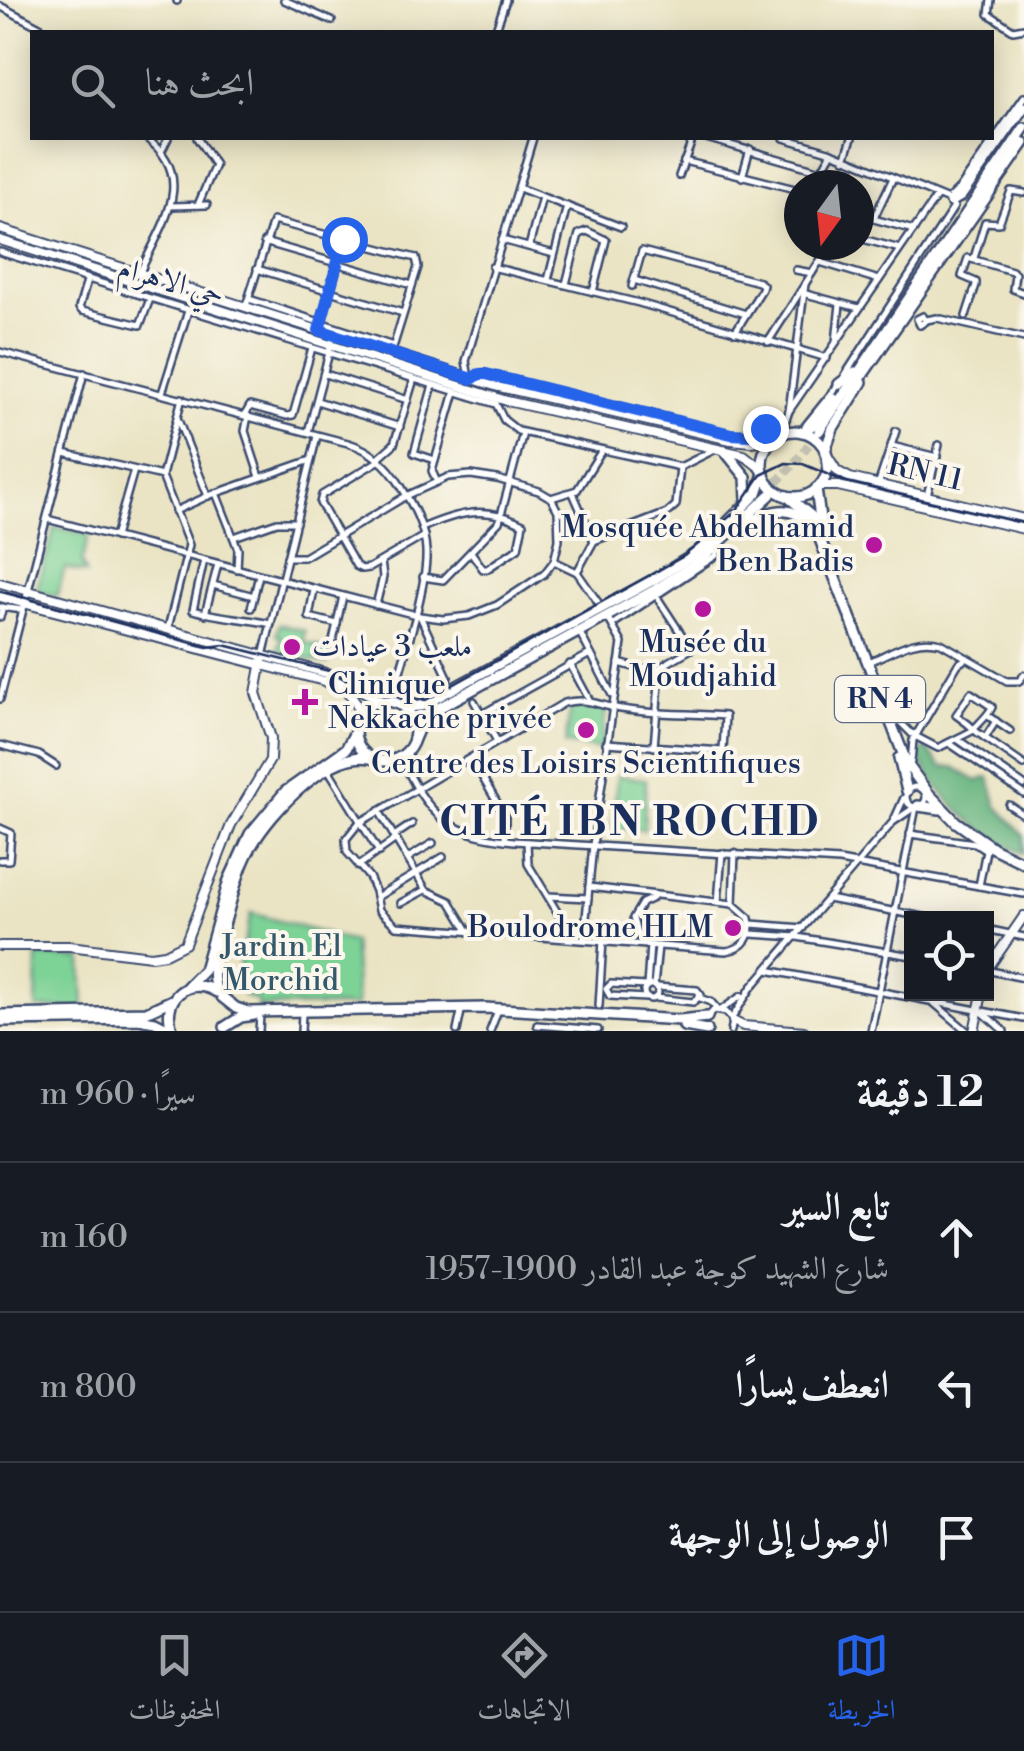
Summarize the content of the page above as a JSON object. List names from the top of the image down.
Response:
{
  "streets": {
    "highway": ["RN 4"],
    "main road": ["RN 11"],
    "street": ["حي الاهرام"]
  },
  "crossings": [
    ["RN 11", "RN 4"]
  ],
  "districts": ["CITÉ IBN ROCHD"],
  "parks": ["Jardin El Morchid"],
  "places": {
    "other": [
      "Mosquée Abdelhamid Ben Badis",
      "Musée du Moudjahid",
      "ملعب 3 عيادات",
      "Centre des Loisirs Scientifiques",
      "Boulodrome HLM"
    ],
    "health": ["Clinique Nekkache privée"]
  },
  "north": "bottom",
  "page": {
    "search": "ابحث هنا",
    "heading": ["12 دقيقة", "سيرًا · 960 m"],
    "list": [
      ["تابع السير", "شارع الشهيد كوجة عبد القادر 1900-1957", "160 m"],
      ["انعطف يسارًا", "800 m"],
      "الوصول إلى الوجهة"
    ],
    "nav": ["الخريطة", "الاتجاهات", "المحفوظات"]
  }
}
